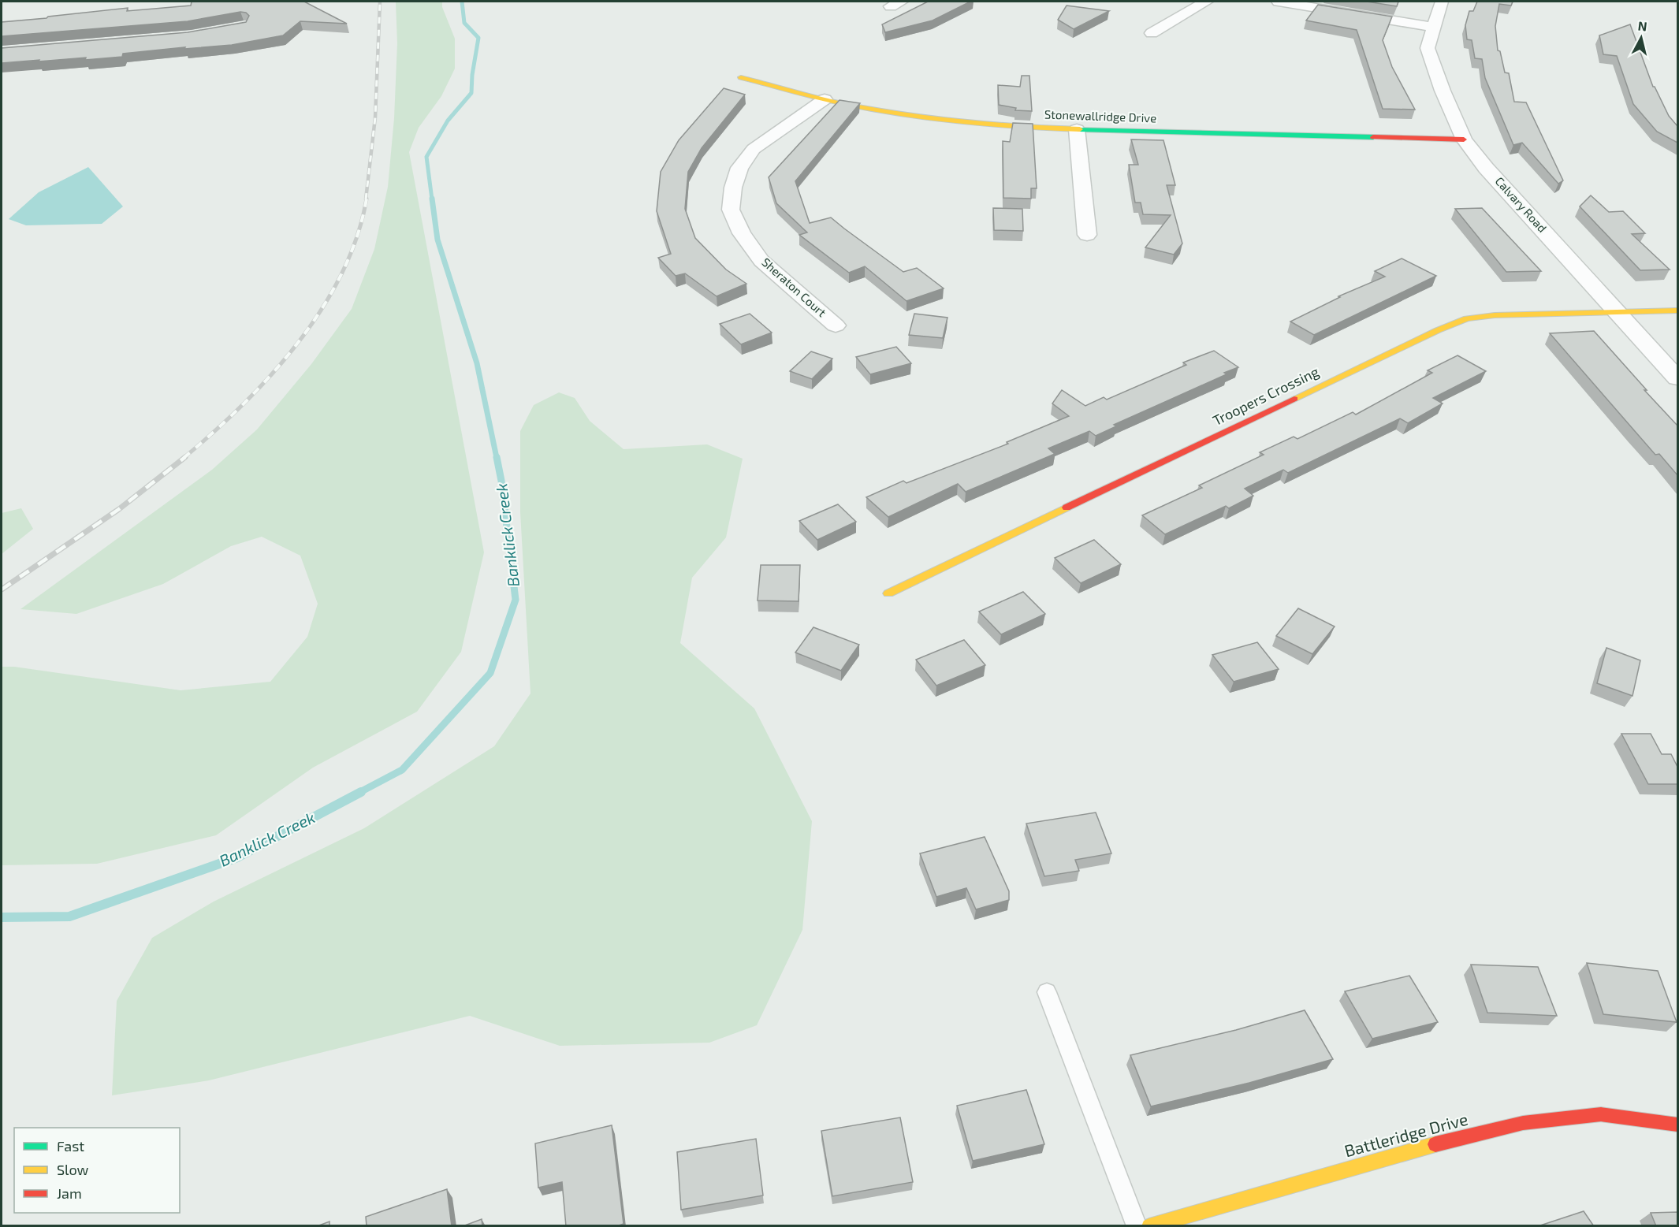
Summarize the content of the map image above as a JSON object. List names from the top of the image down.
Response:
{
  "streets": {
    "street": [
      "Stonewallridge Drive",
      "Calvary Road",
      "Sheraton Court",
      "Troopers Crossing",
      "Battleridge Drive"
    ]
  },
  "crossings": [
    ["Stonewallridge Drive", "Calvary Road"],
    ["Stonewallridge Drive", "Sheraton Court"],
    ["Calvary Road", "Troopers Crossing"]
  ],
  "water": ["Banklick Creek"],
  "legend": ["Fast", "Slow", "Jam"],
  "north": "top"
}
